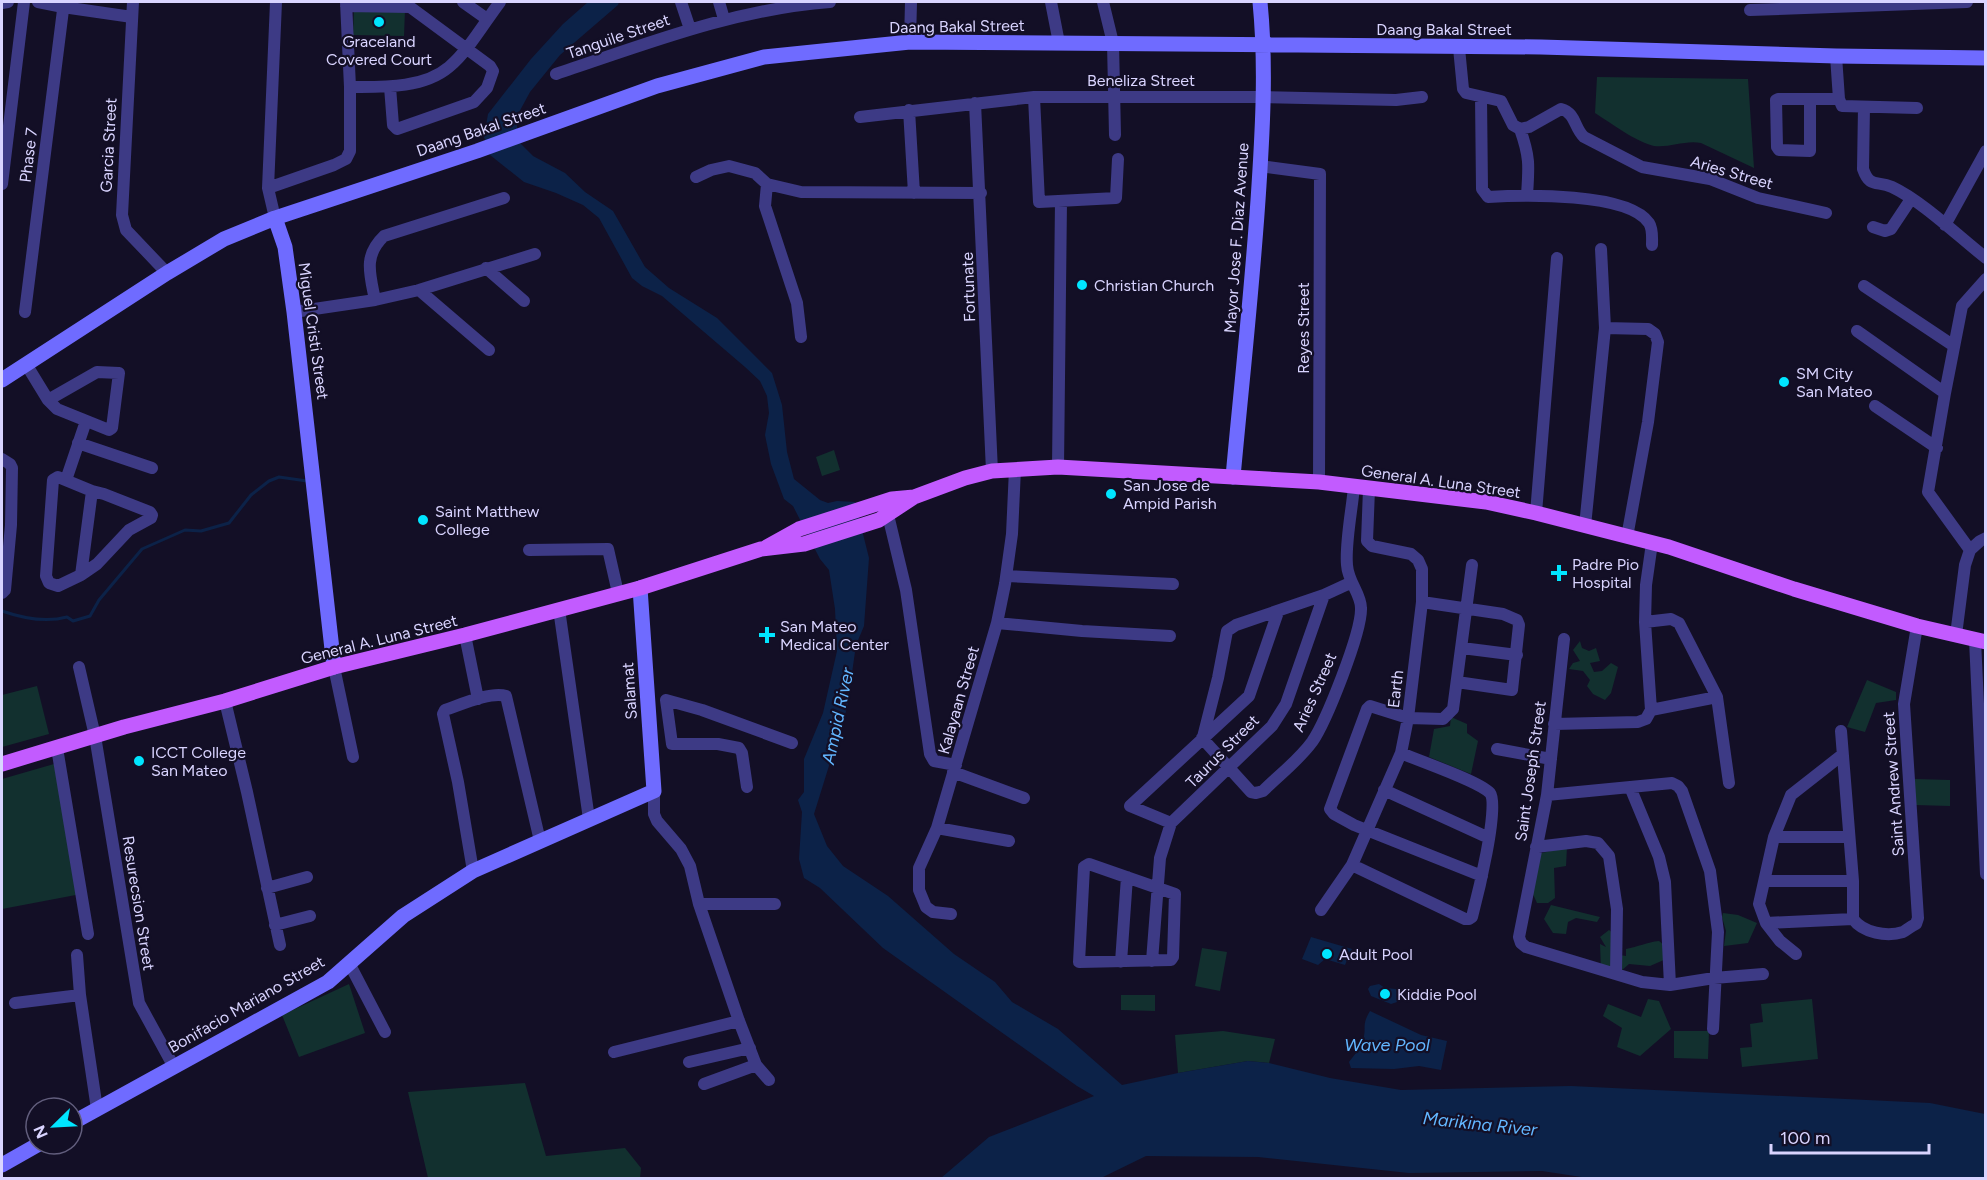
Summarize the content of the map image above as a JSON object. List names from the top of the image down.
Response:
{
  "streets": {
    "main road": ["General A. Luna Street"],
    "street": [
      "Daang Bakal Street",
      "Tanguile Street",
      "Beneliza Street",
      "Garcia Street",
      "Phase 7",
      "Aries Street",
      "Mayor Jose F. Diaz Avenue",
      "Fortunate",
      "Reyes Street",
      "Miguel Cristi Street",
      "Earth",
      "Salamat",
      "Kalayaan Street",
      "Taurus Street",
      "Saint Joseph Street",
      "Saint Andrew Street",
      "Resurecsion Street",
      "Bonifacio Mariano Street"
    ]
  },
  "crossings": [
    ["Daang Bakal Street", "Garcia Street"],
    ["Daang Bakal Street", "Mayor Jose F. Diaz Avenue"],
    ["Daang Bakal Street", "Miguel Cristi Street"],
    ["Beneliza Street", "Mayor Jose F. Diaz Avenue"],
    ["Beneliza Street", "Fortunate"],
    ["Aries Street", "Taurus Street"],
    ["Mayor Jose F. Diaz Avenue", "Reyes Street"],
    ["Mayor Jose F. Diaz Avenue", "General A. Luna Street"],
    ["Fortunate", "General A. Luna Street"],
    ["Reyes Street", "General A. Luna Street"],
    ["Miguel Cristi Street", "General A. Luna Street"],
    ["General A. Luna Street", "Earth"],
    ["General A. Luna Street", "Salamat"],
    ["General A. Luna Street", "Kalayaan Street"],
    ["General A. Luna Street", "Saint Andrew Street"],
    ["General A. Luna Street", "Resurecsion Street"],
    ["Salamat", "Bonifacio Mariano Street"],
    ["Resurecsion Street", "Bonifacio Mariano Street"]
  ],
  "water": ["Ampid River", "Wave Pool", "Marikina River"],
  "places": {
    "other": [
      "Graceland Covered Court",
      "Christian Church",
      "SM City San Mateo",
      "San Jose de Ampid Parish",
      "Saint Matthew College",
      "ICCT College San Mateo",
      "Adult Pool",
      "Kiddie Pool"
    ],
    "health": ["Padre Pio Hospital", "San Mateo Medical Center"]
  },
  "scale_bar": "100 m",
  "north": "bottom left"
}
